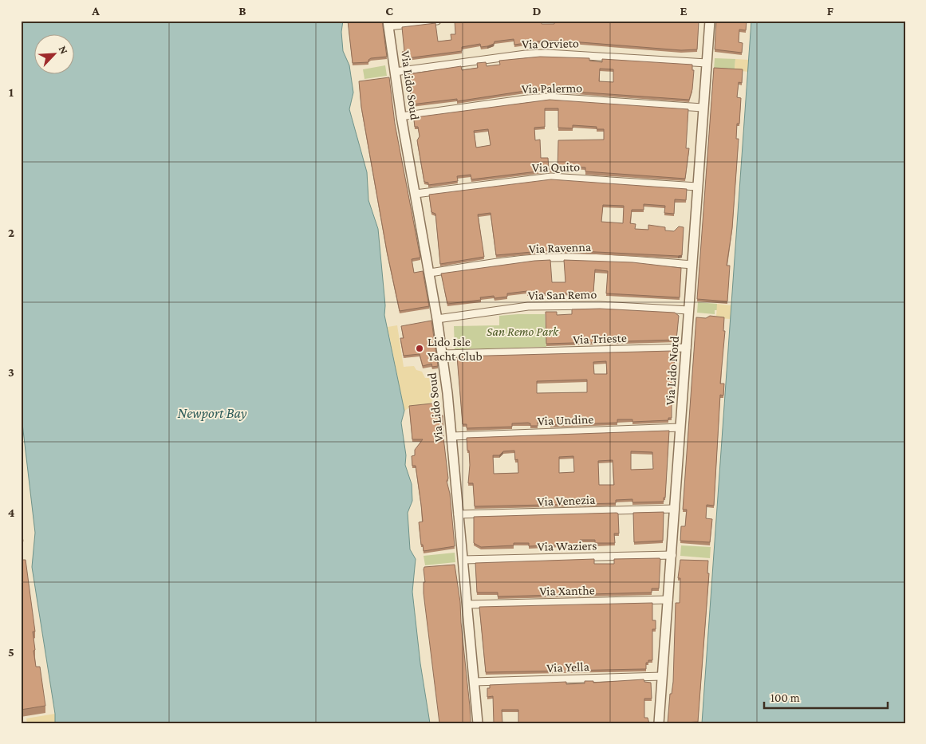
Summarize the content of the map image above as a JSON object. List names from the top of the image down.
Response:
{
  "streets": {
    "street": [
      "Via Orvieto",
      "Via Lido Soud",
      "Via Palermo",
      "Via Quito",
      "Via Ravenna",
      "Via San Remo",
      "Via Trieste",
      "Via Lido Nord",
      "Via Undine",
      "Via Venezia",
      "Via Waziers",
      "Via Xanthe",
      "Via Yella"
    ]
  },
  "crossings": [
    ["Via Orvieto", "Via Lido Soud"],
    ["Via Orvieto", "Via Lido Nord"],
    ["Via Lido Soud", "Via Palermo"],
    ["Via Lido Soud", "Via Quito"],
    ["Via Lido Soud", "Via Ravenna"],
    ["Via Lido Soud", "Via San Remo"],
    ["Via Lido Soud", "Via Trieste"],
    ["Via Lido Soud", "Via Undine"],
    ["Via Lido Soud", "Via Venezia"],
    ["Via Lido Soud", "Via Waziers"],
    ["Via Lido Soud", "Via Xanthe"],
    ["Via Lido Soud", "Via Yella"],
    ["Via Palermo", "Via Lido Nord"],
    ["Via Quito", "Via Lido Nord"],
    ["Via Ravenna", "Via Lido Nord"],
    ["Via San Remo", "Via Lido Nord"],
    ["Via Trieste", "Via Lido Nord"],
    ["Via Lido Nord", "Via Undine"],
    ["Via Lido Nord", "Via Venezia"],
    ["Via Lido Nord", "Via Waziers"],
    ["Via Lido Nord", "Via Xanthe"],
    ["Via Lido Nord", "Via Yella"]
  ],
  "water": ["Newport Bay"],
  "parks": ["San Remo Park"],
  "places": ["Lido Isle Yacht Club"],
  "scale_bar": "100 m",
  "north": "top right",
  "grid": {
    "columns": [
      "A",
      "B",
      "C",
      "D",
      "E",
      "F"
    ],
    "rows": [
      "1",
      "2",
      "3",
      "4",
      "5"
    ]
  }
}
